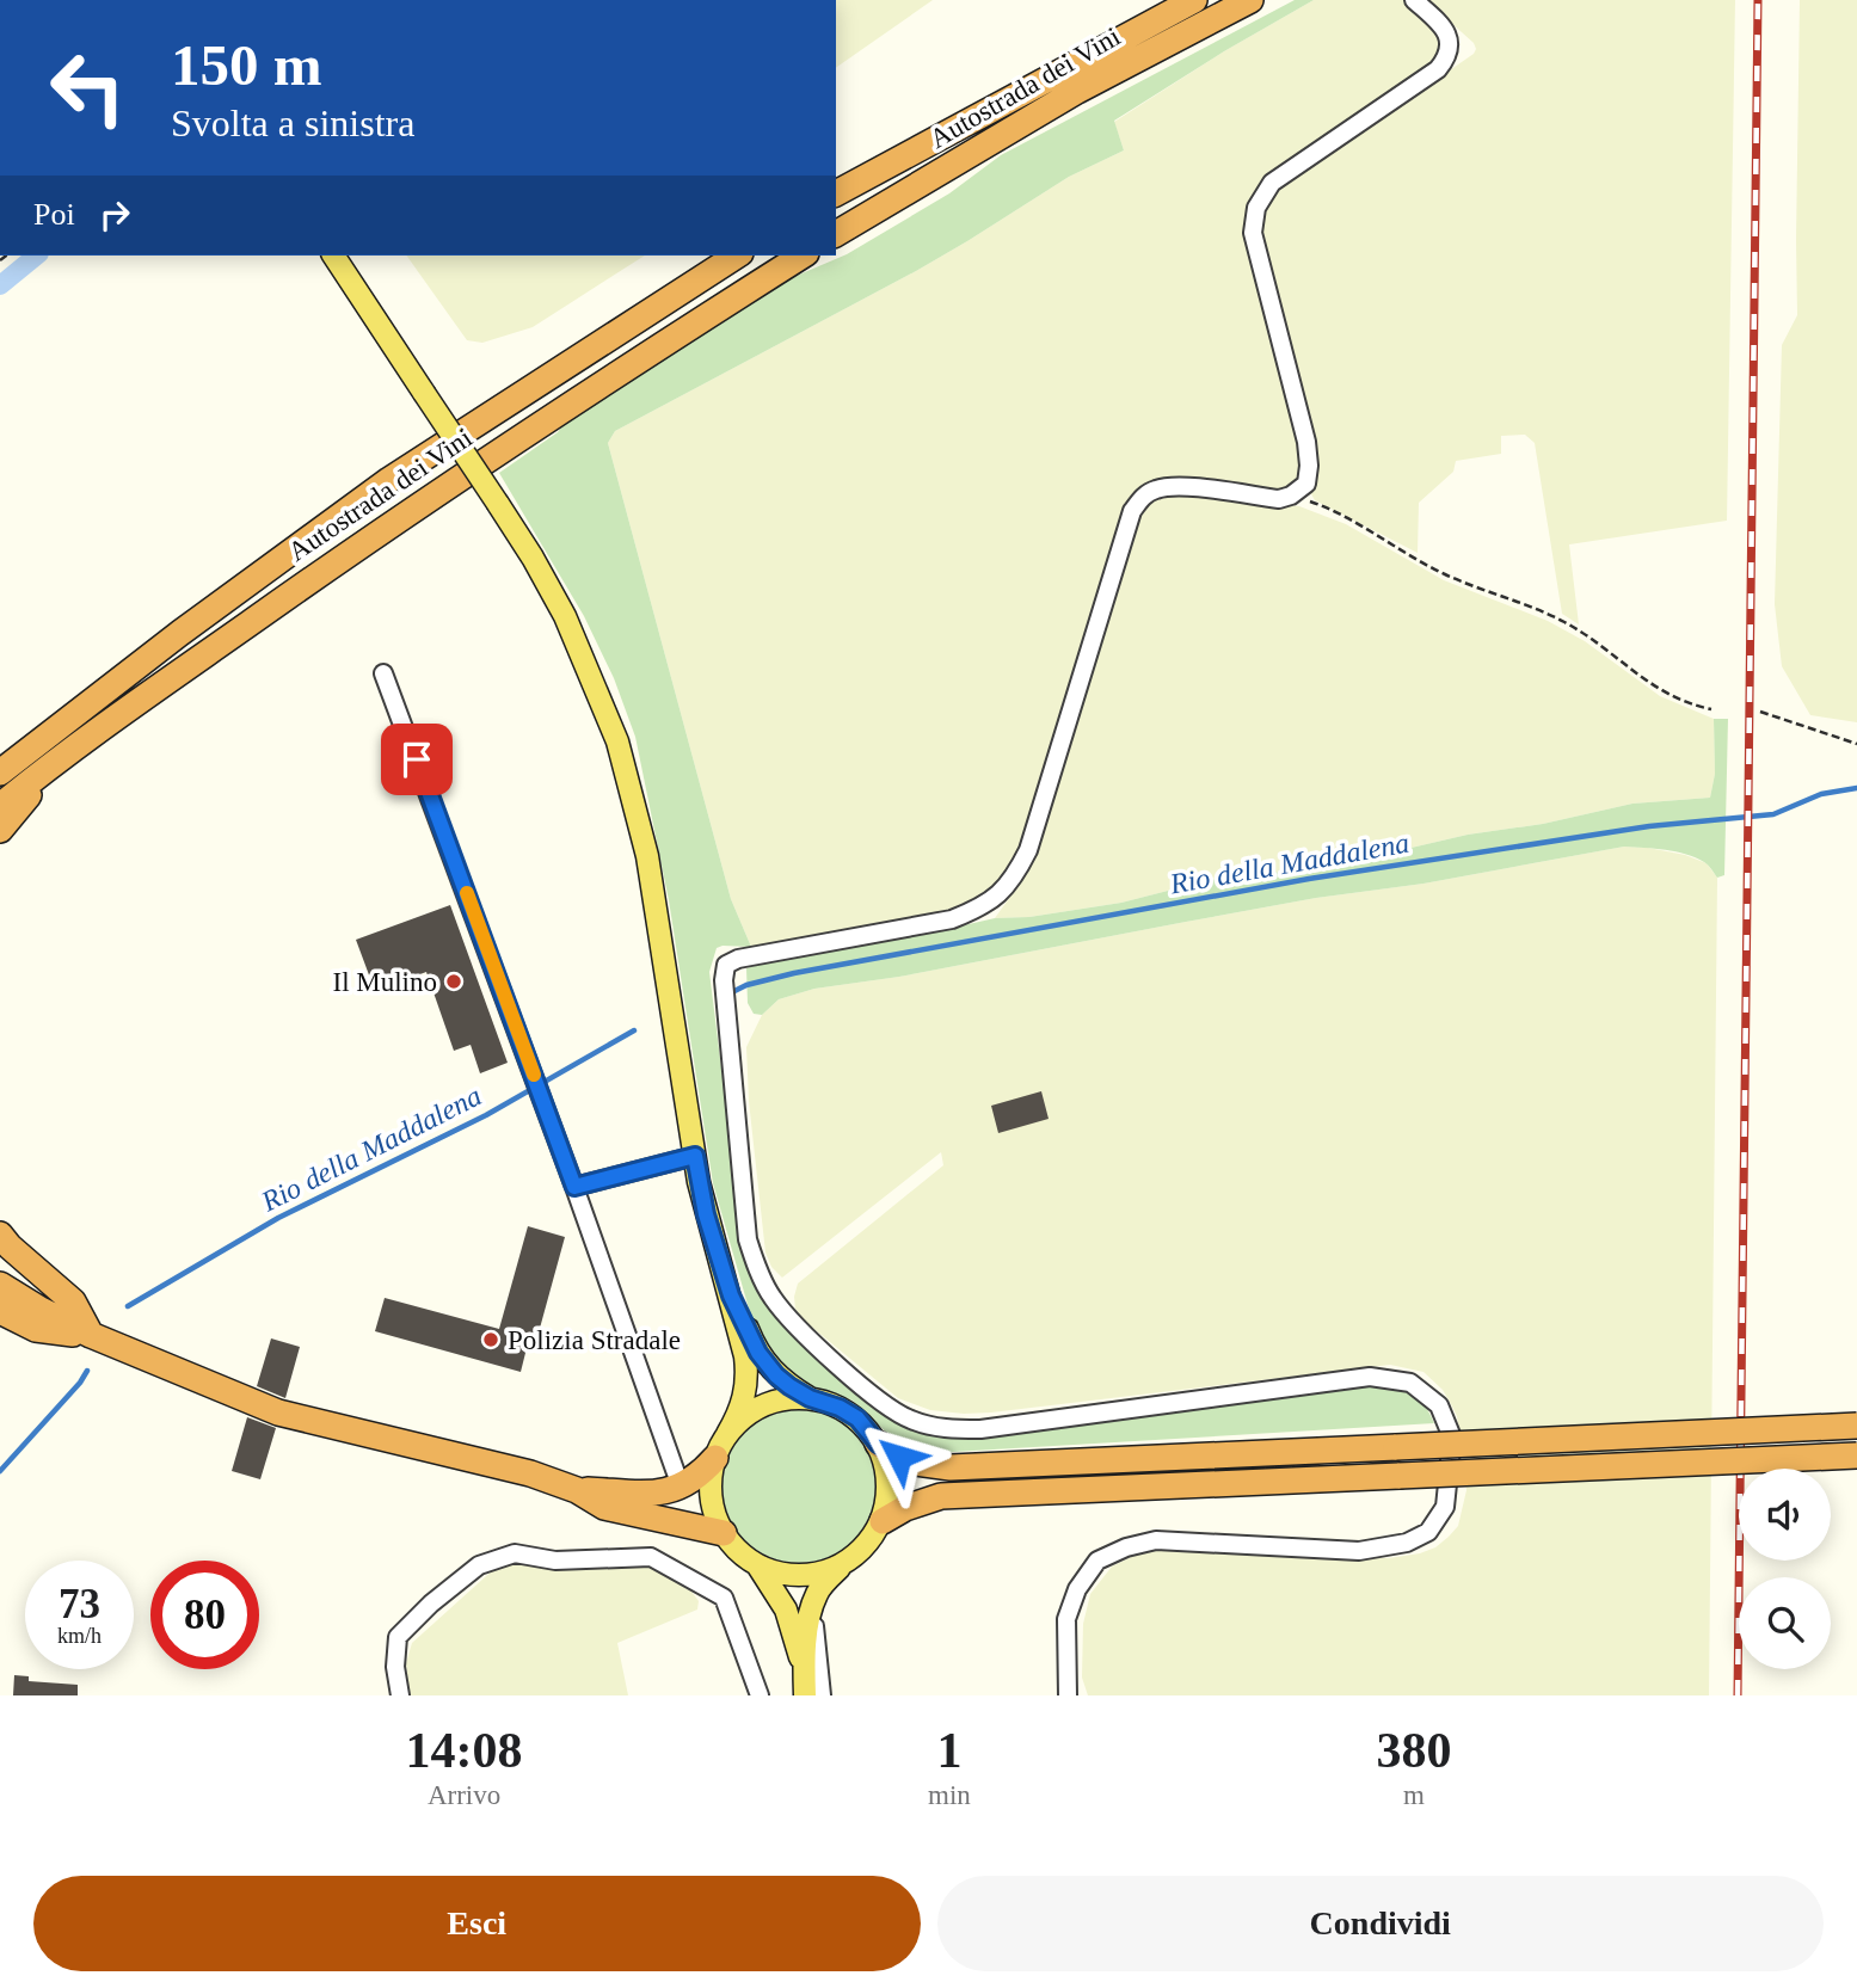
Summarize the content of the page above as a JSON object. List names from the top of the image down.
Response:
{
  "streets": {
    "highway": ["Autostrada dei Vini"]
  },
  "water": ["Rio della Maddalena"],
  "places": ["Il Mulino", "Polizia Stradale"],
  "page": {
    "turn": ["150 m", "Svolta a sinistra"],
    "then": "Poi",
    "speed": "73 km/h",
    "limit": "80",
    "eta": [
      "14:08",
      "Arrivo",
      "1",
      "min",
      "380",
      "m"
    ],
    "buttons": ["Esci", "Condividi"]
  }
}
